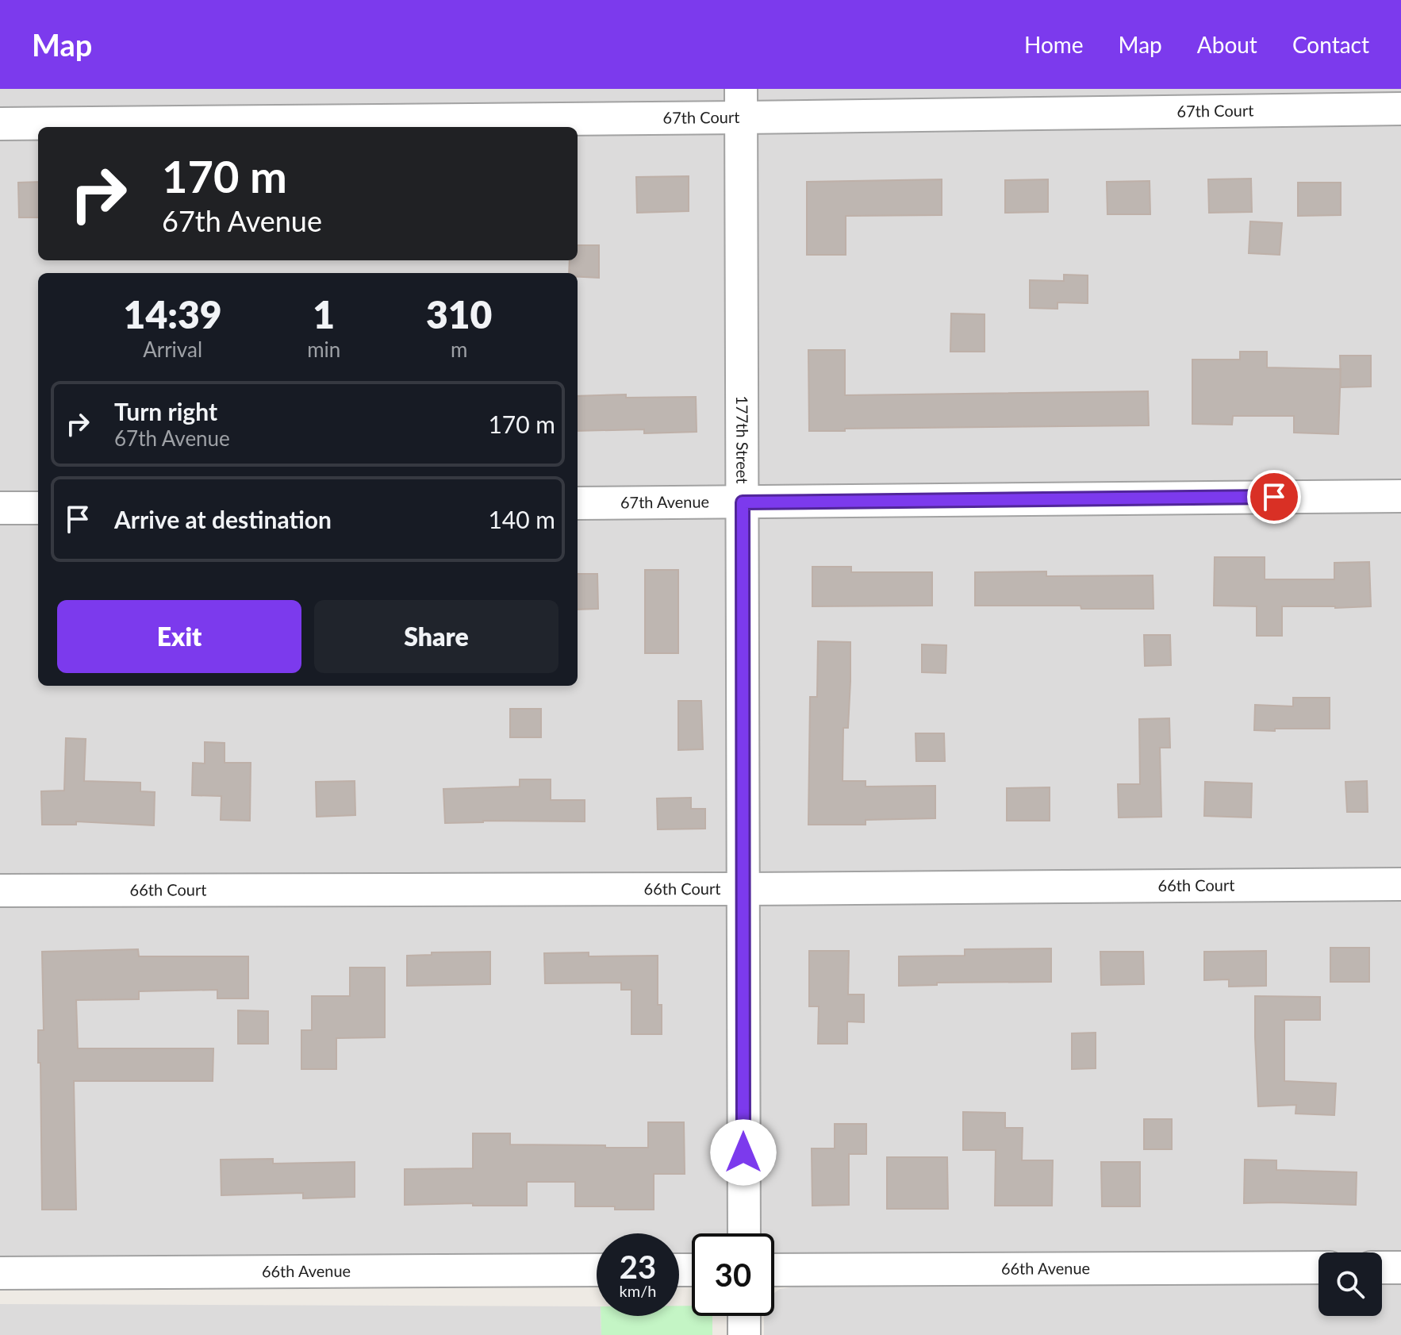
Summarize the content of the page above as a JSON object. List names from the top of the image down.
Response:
{
  "streets": {
    "street": [
      "67th Court",
      "177th Street",
      "67th Avenue",
      "66th Court",
      "66th Avenue"
    ]
  },
  "crossings": [
    ["67th Court", "177th Street"],
    ["177th Street", "67th Avenue"],
    ["177th Street", "66th Court"]
  ],
  "page": {
    "header": "Map",
    "nav": [
      "Home",
      "Map",
      "About",
      "Contact"
    ],
    "turn": ["170 m", "67th Avenue"],
    "eta": [
      "14:39",
      "Arrival",
      "1",
      "min",
      "310",
      "m"
    ],
    "list": [
      {
        "name": "Turn right",
        "note": "67th Avenue",
        "value": "170 m"
      },
      {
        "name": "Arrive at destination",
        "value": "140 m"
      }
    ],
    "buttons": ["Exit", "Share"],
    "speed": "23 km/h",
    "limit": "30"
  }
}
